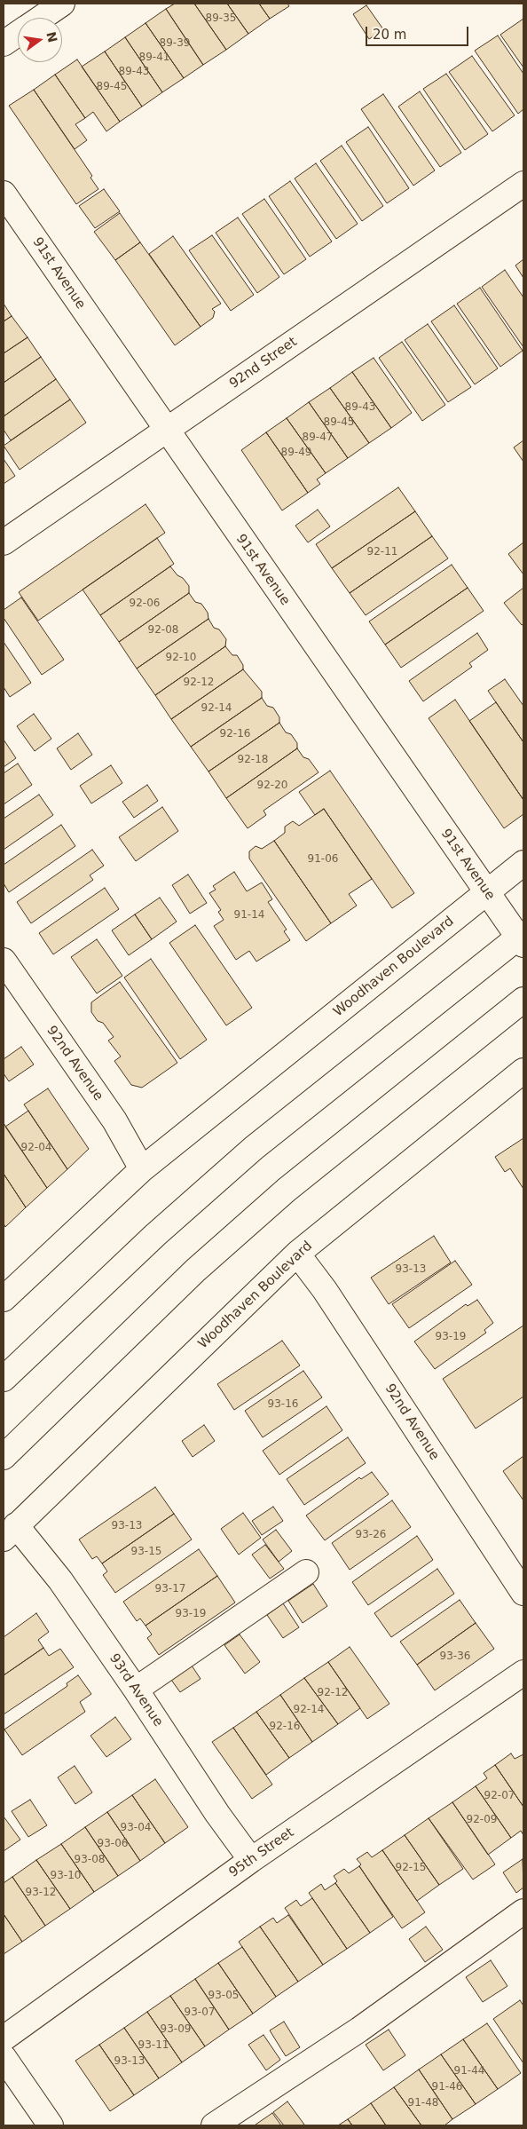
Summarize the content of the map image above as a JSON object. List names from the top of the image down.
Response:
{
  "streets": {
    "street": [
      "91st Avenue",
      "92nd Street",
      "Woodhaven Boulevard",
      "92nd Avenue",
      "93rd Avenue",
      "95th Street"
    ]
  },
  "crossings": [
    ["91st Avenue", "92nd Street"],
    ["91st Avenue", "Woodhaven Boulevard"],
    ["Woodhaven Boulevard", "92nd Avenue"],
    ["Woodhaven Boulevard", "93rd Avenue"],
    ["93rd Avenue", "95th Street"]
  ],
  "house_numbers": [
    "89-35",
    "89-39",
    "89-41",
    "89-43",
    "89-45",
    "89-43",
    "89-45",
    "89-47",
    "89-49",
    "92-11",
    "92-06",
    "92-08",
    "92-10",
    "92-12",
    "92-14",
    "92-16",
    "92-18",
    "92-20",
    "91-06",
    "91-14",
    "92-04",
    "93-13",
    "93-19",
    "93-16",
    "93-13",
    "93-26",
    "93-15",
    "93-17",
    "93-19",
    "93-36",
    "92-12",
    "92-14",
    "92-16",
    "92-07",
    "92-09",
    "93-04",
    "93-06",
    "93-08",
    "92-15",
    "93-10",
    "93-12",
    "93-05",
    "93-07",
    "93-09",
    "93-11",
    "93-13",
    "91-44",
    "91-46",
    "91-48"
  ],
  "scale_bar": "20 m",
  "north": "right"
}
